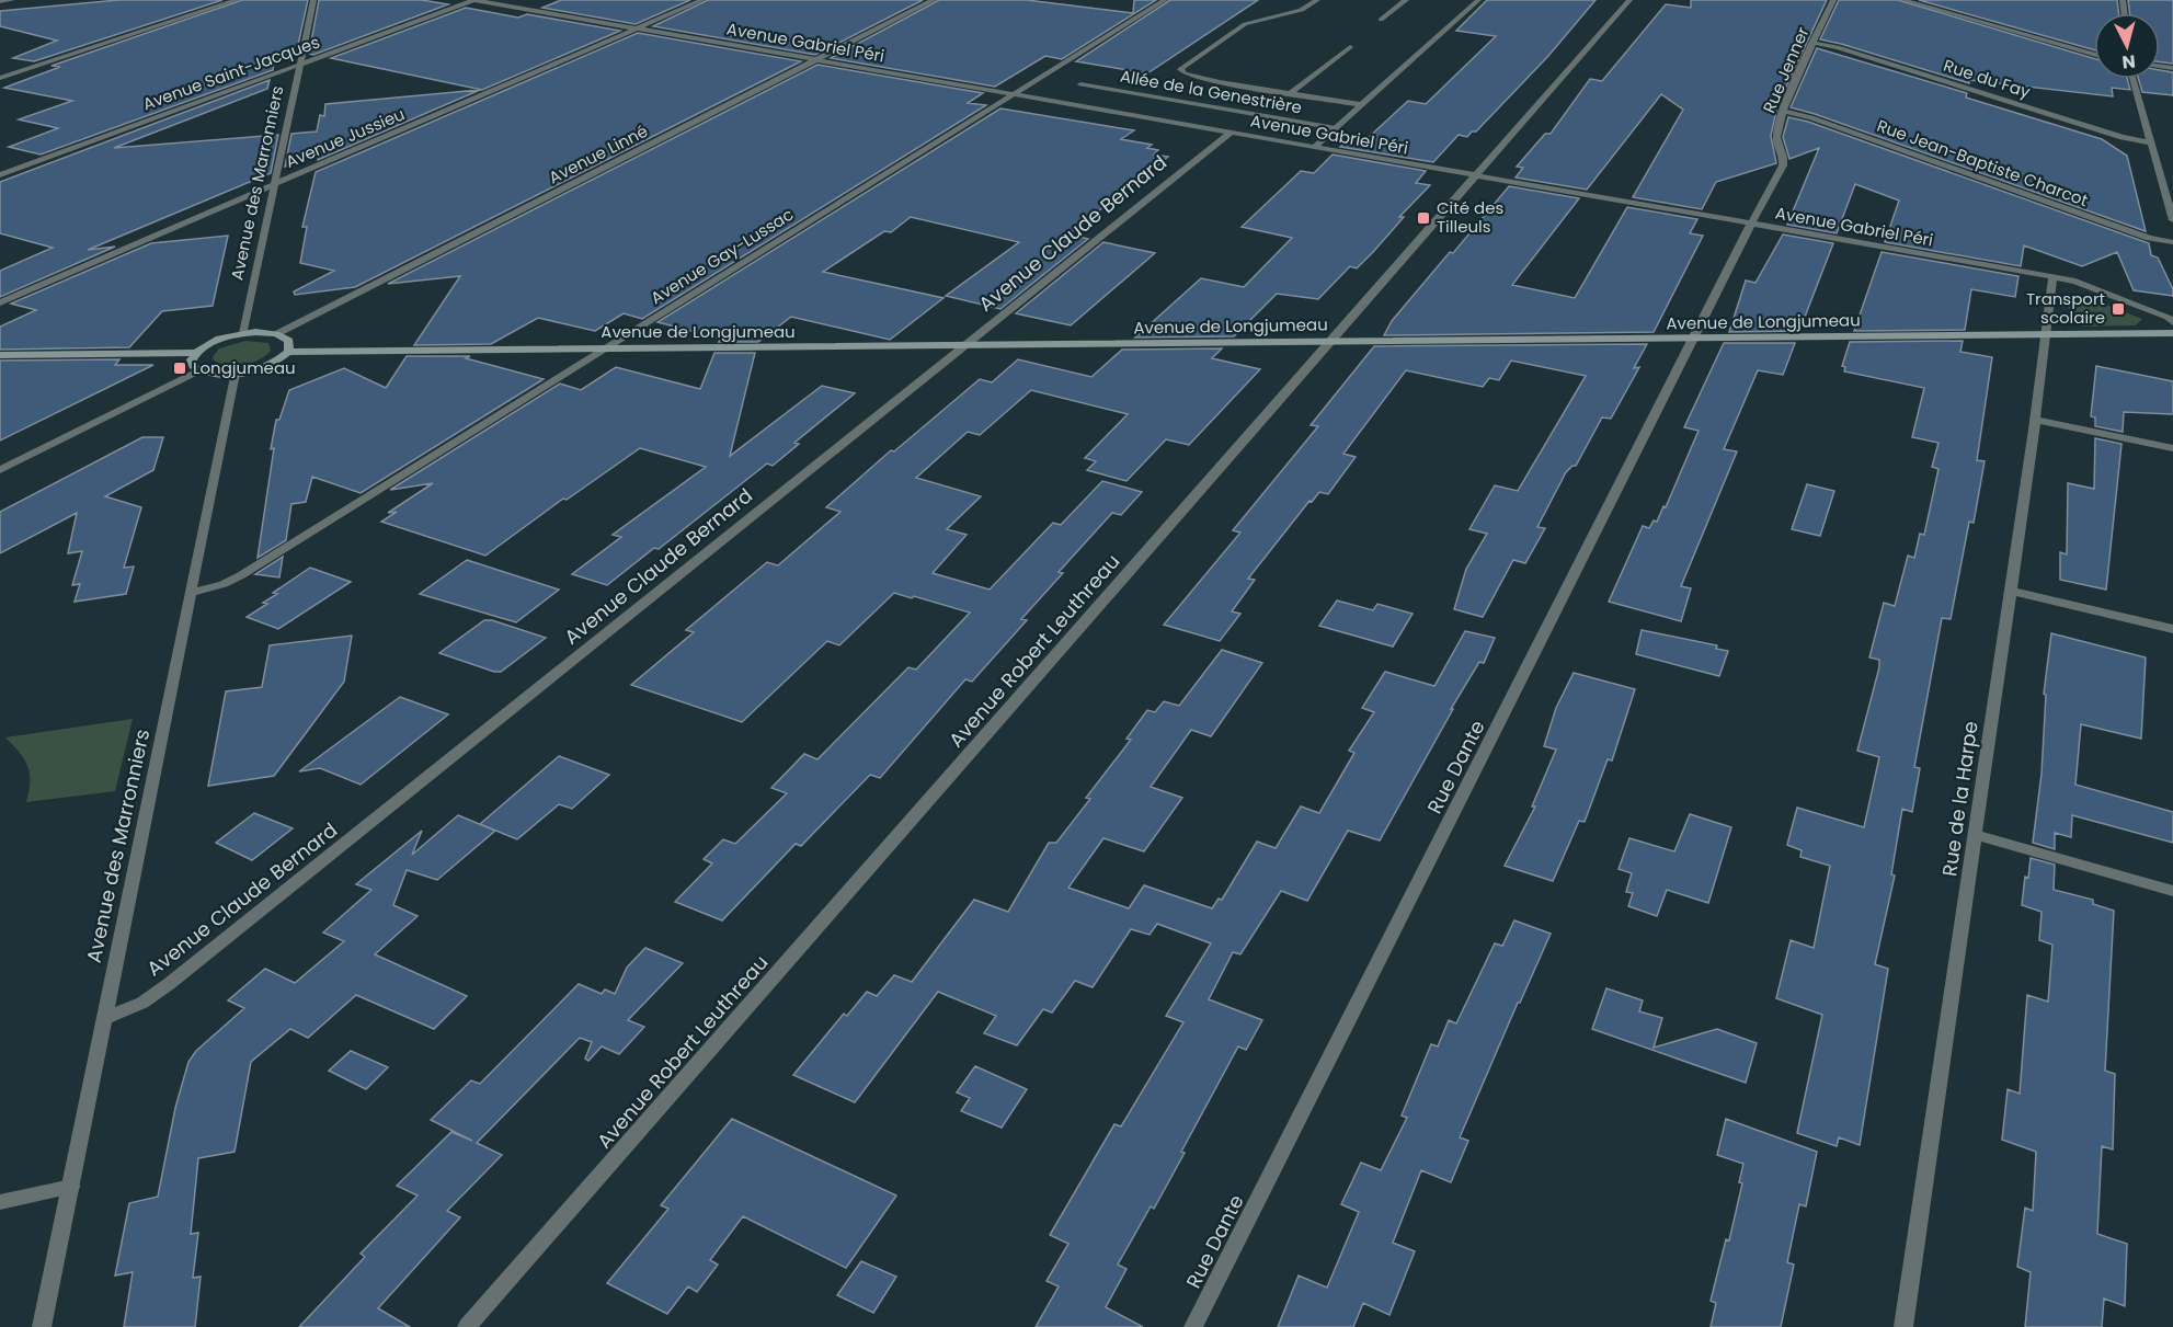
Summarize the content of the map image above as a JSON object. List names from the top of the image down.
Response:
{
  "streets": {
    "street": [
      "Avenue Gabriel Péri",
      "Rue Jenner",
      "Avenue Saint-Jacques",
      "Rue du Fay",
      "Allée de la Genestrière",
      "Avenue Jussieu",
      "Avenue Linné",
      "Rue Jean-Baptiste Charcot",
      "Avenue des Marronniers",
      "Avenue Claude Bernard",
      "Avenue Gay-Lussac",
      "Avenue de Longjumeau",
      "Avenue Robert Leuthreau",
      "Rue Dante",
      "Rue de la Harpe"
    ]
  },
  "crossings": [
    ["Avenue Gabriel Péri", "Rue Jenner"],
    ["Avenue Gabriel Péri", "Avenue Saint-Jacques"],
    ["Avenue Gabriel Péri", "Avenue Jussieu"],
    ["Avenue Gabriel Péri", "Avenue Linné"],
    ["Avenue Gabriel Péri", "Avenue Claude Bernard"],
    ["Avenue Gabriel Péri", "Avenue Gay-Lussac"],
    ["Avenue Gabriel Péri", "Avenue Robert Leuthreau"],
    ["Avenue Gabriel Péri", "Rue Dante"],
    ["Avenue Gabriel Péri", "Rue de la Harpe"],
    ["Rue Jenner", "Rue du Fay"],
    ["Rue Jenner", "Rue Jean-Baptiste Charcot"],
    ["Rue Jenner", "Rue Dante"],
    ["Avenue Saint-Jacques", "Avenue des Marronniers"],
    ["Avenue Jussieu", "Avenue des Marronniers"],
    ["Avenue des Marronniers", "Avenue Claude Bernard"],
    ["Avenue des Marronniers", "Avenue Gay-Lussac"],
    ["Avenue Claude Bernard", "Avenue de Longjumeau"],
    ["Avenue Gay-Lussac", "Avenue de Longjumeau"],
    ["Avenue de Longjumeau", "Avenue Robert Leuthreau"],
    ["Avenue de Longjumeau", "Rue Dante"],
    ["Avenue de Longjumeau", "Rue de la Harpe"]
  ],
  "places": {
    "transit": ["Cité des Tilleuls", "Transport scolaire", "Longjumeau"]
  },
  "north": "bottom"
}
